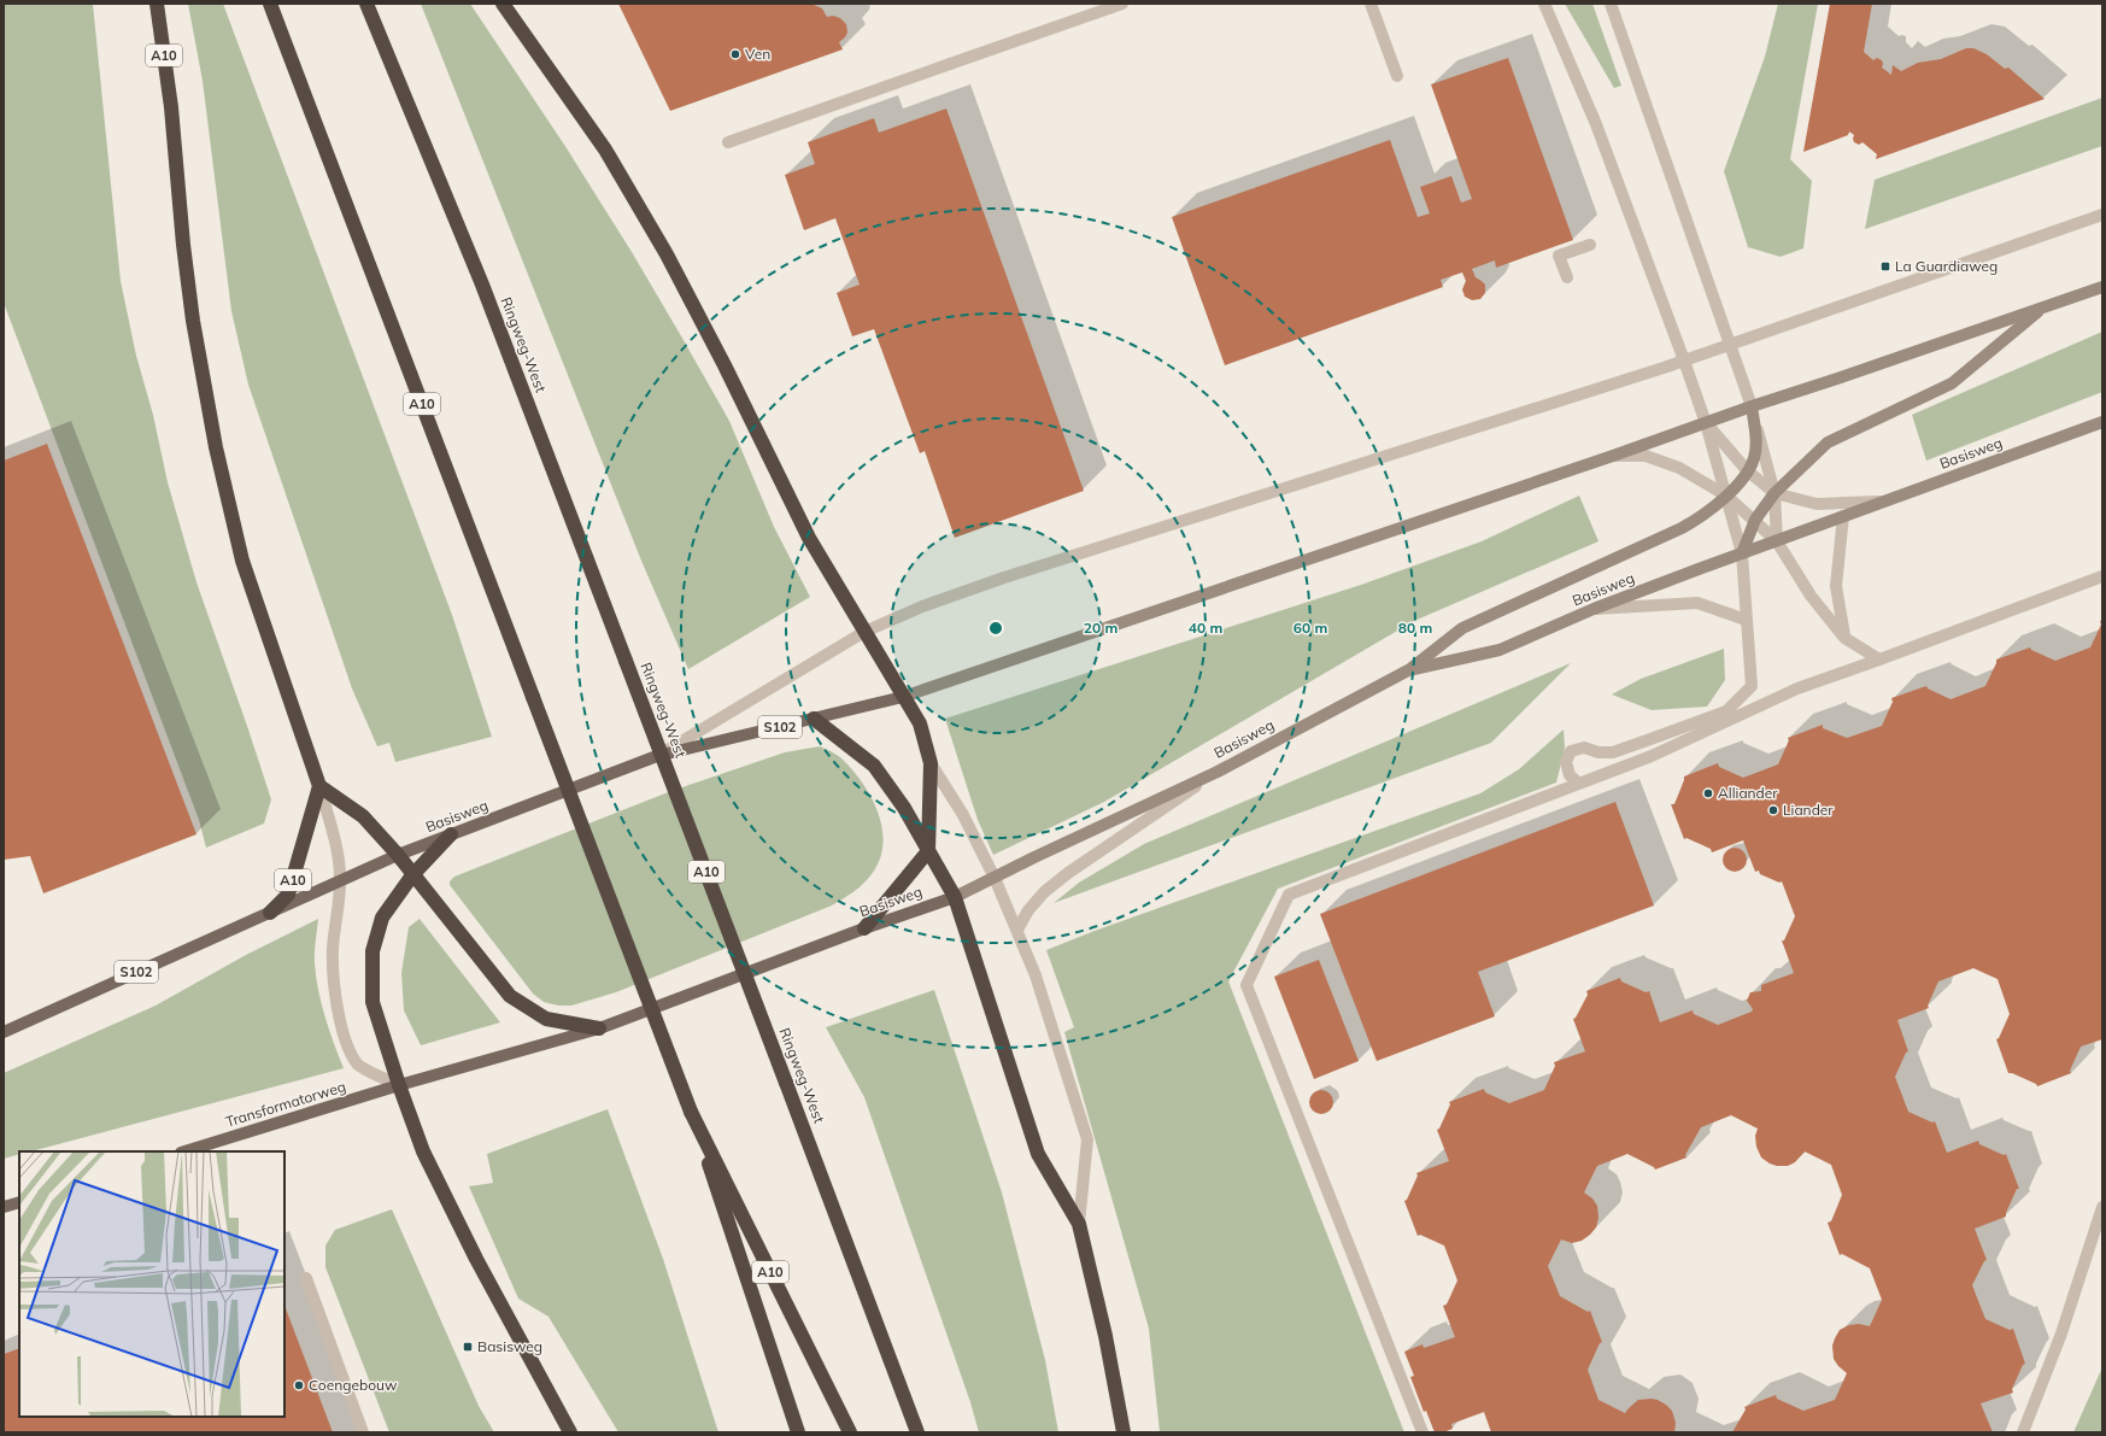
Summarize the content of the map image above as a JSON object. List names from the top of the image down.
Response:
{
  "streets": {
    "highway": ["A10", "Ringweg-West"],
    "main road": ["Basisweg", "S102", "Transformatorweg"]
  },
  "crossings": [
    ["A10", "Basisweg"],
    ["A10", "S102"],
    ["Basisweg", "S102"],
    ["Basisweg", "Transformatorweg"]
  ],
  "places": {
    "other": [
      "Ven",
      "Alliander",
      "Liander",
      "Coengebouw"
    ],
    "transit": ["La Guardiaweg", "Basisweg"]
  },
  "rings": [
    "20 m",
    "40 m",
    "60 m",
    "80 m"
  ]
}
